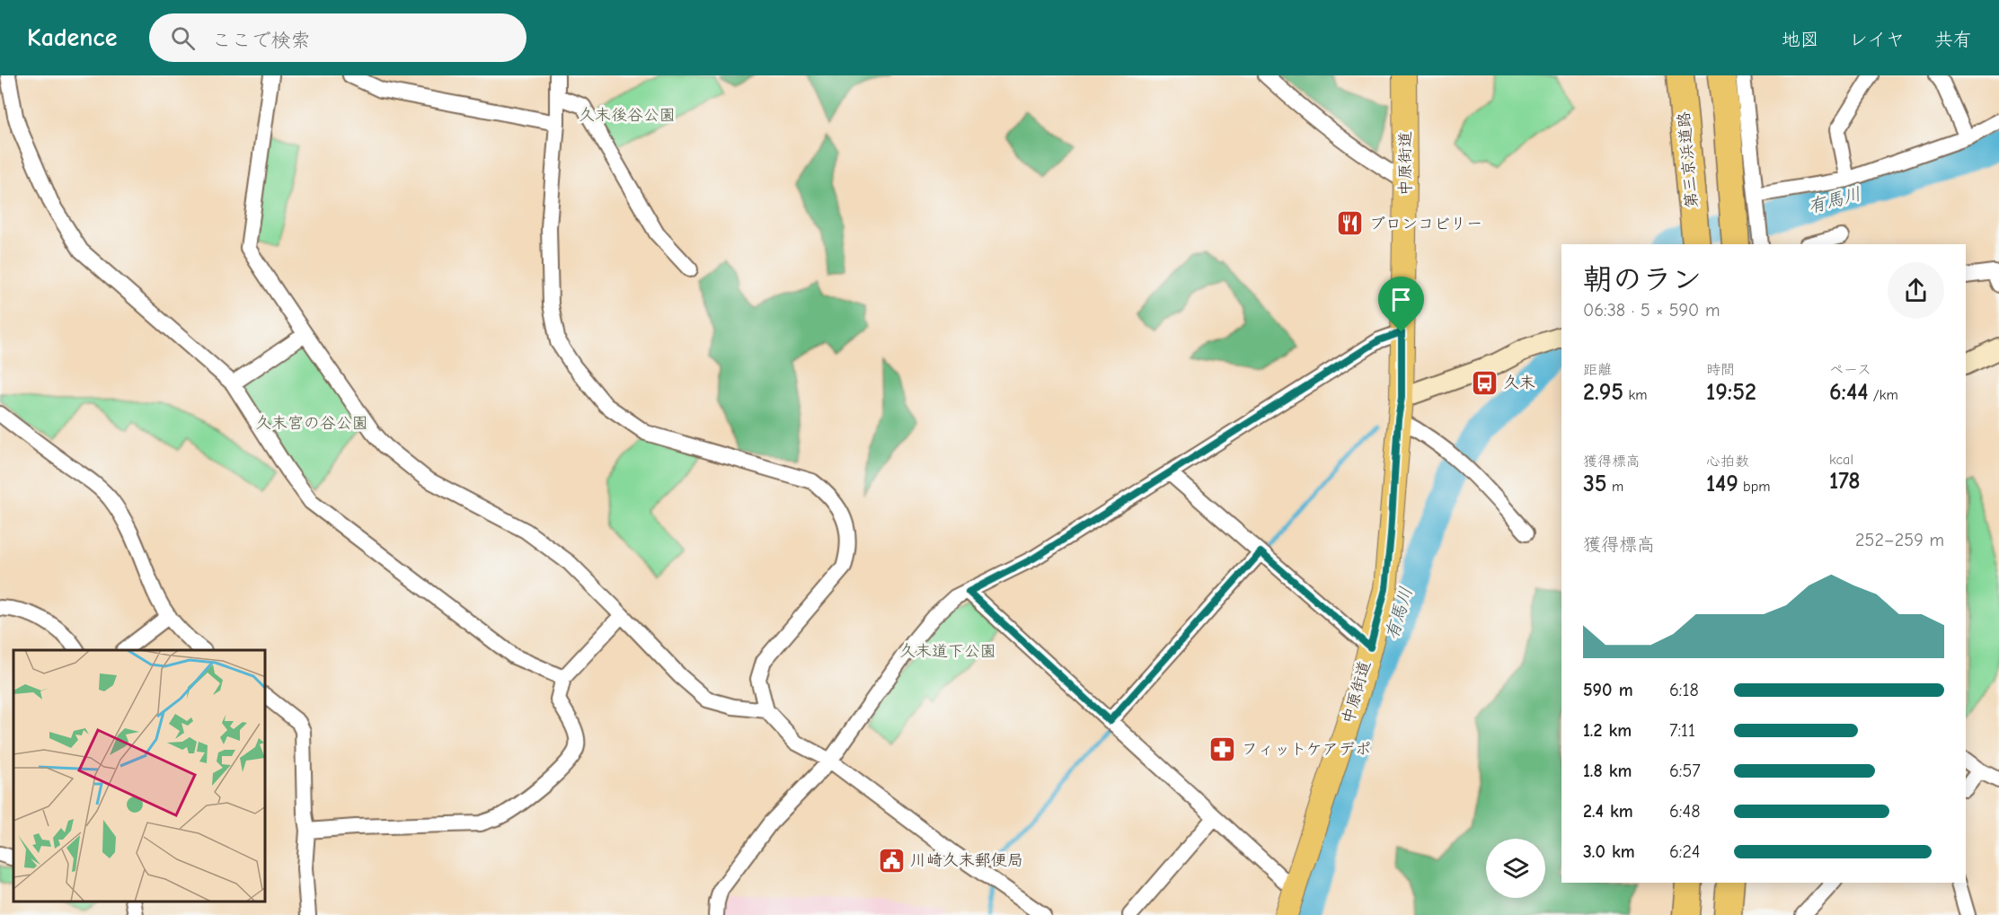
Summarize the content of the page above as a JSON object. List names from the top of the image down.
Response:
{
  "streets": {
    "highway": ["第三京浜道路"],
    "main road": ["中原街道"]
  },
  "water": ["有馬川"],
  "parks": ["久末後谷公園", "久末宮の谷公園", "久末道下公園"],
  "places": {
    "restaurant": ["ブロンコビリー"],
    "bus stop": ["久末"],
    "pharmacy": ["フィットケアデポ"],
    "public building": ["川崎久末郵便局"]
  },
  "page": {
    "header": "Kadence",
    "search": "ここで検索",
    "nav": ["地図", "レイヤ", "共有"],
    "heading": ["朝のラン", "06:38 · 5 × 590 m"],
    "stats": [
      ["距離", "2.95 km"],
      ["時間", "19:52"],
      ["ペース", "6:44 /km"],
      ["獲得標高", "35 m"],
      ["心拍数", "149 bpm"],
      ["kcal", "178"]
    ],
    "chart": ["獲得標高", "252–259 m"],
    "list": [
      {
        "name": "590 m",
        "note": "6:18"
      },
      {
        "name": "1.2 km",
        "note": "7:11"
      },
      {
        "name": "1.8 km",
        "note": "6:57"
      },
      {
        "name": "2.4 km",
        "note": "6:48"
      },
      {
        "name": "3.0 km",
        "note": "6:24"
      }
    ]
  }
}
